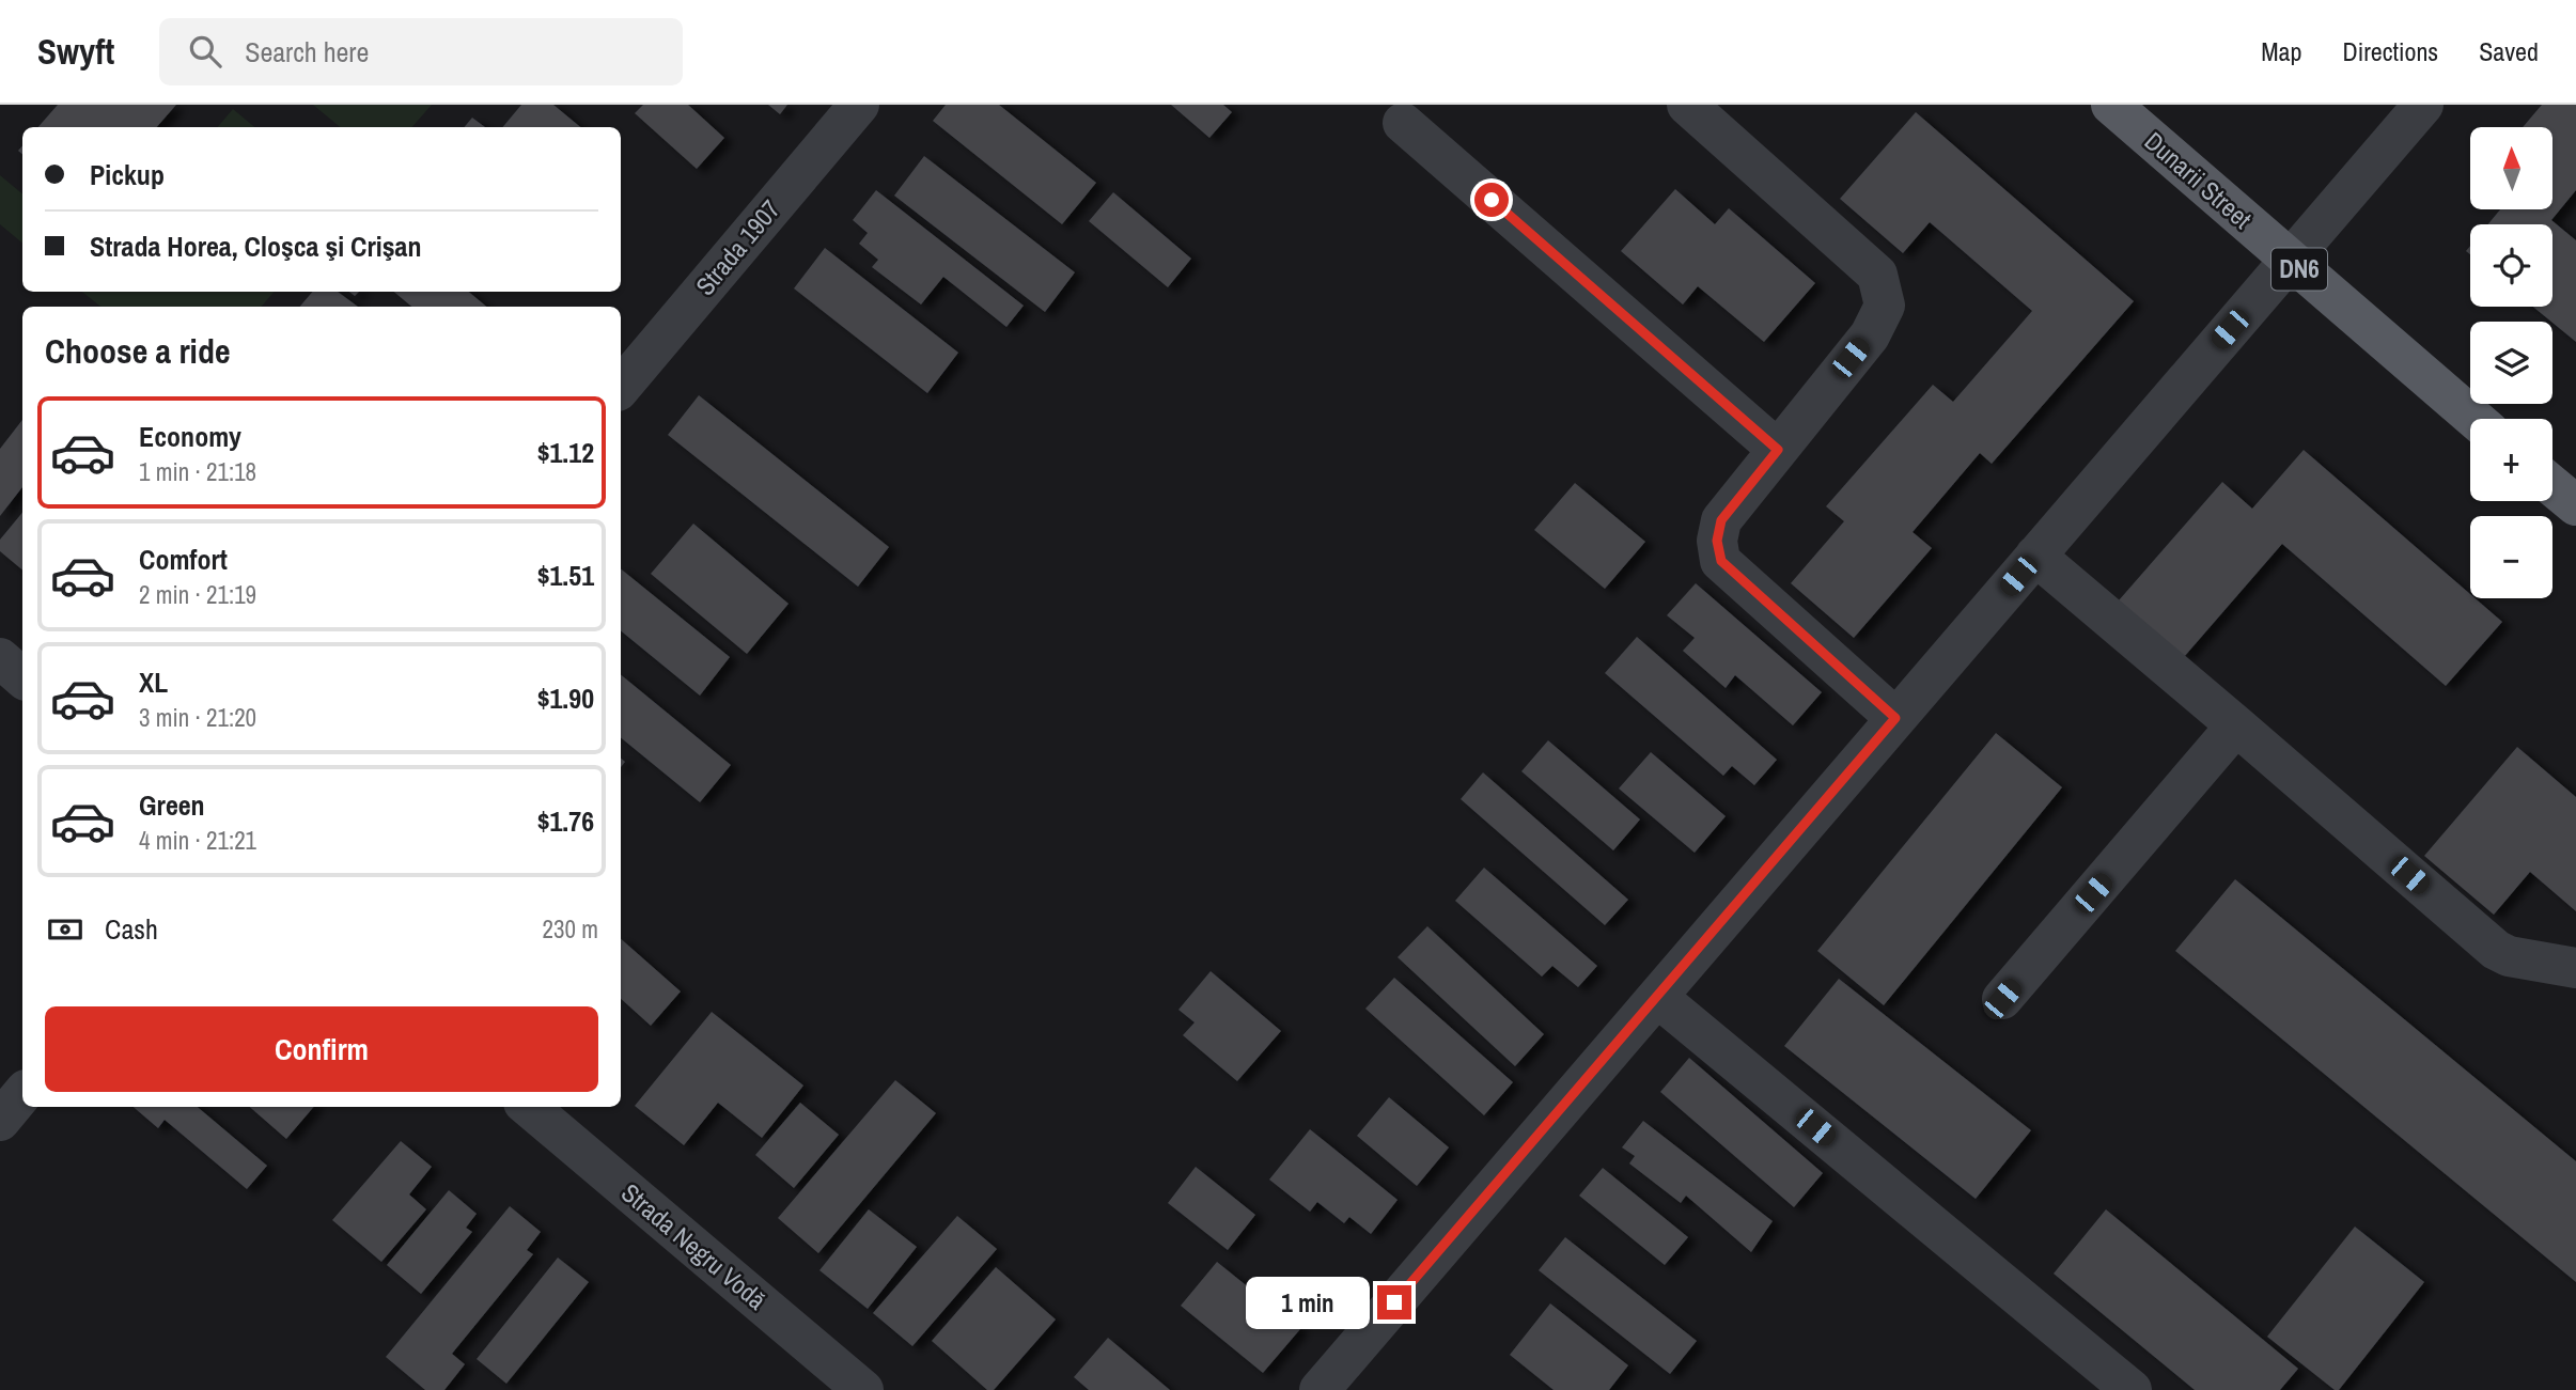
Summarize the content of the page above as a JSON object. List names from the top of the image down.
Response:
{
  "streets": {
    "main road": ["Dunarii Street", "DN6"],
    "street": ["Strada 1907", "Strada Negru Vodă"]
  },
  "north": "top",
  "page": {
    "header": "Swyft",
    "search": "Search here",
    "nav": ["Map", "Directions", "Saved"],
    "map_buttons": ["+", "−"],
    "banner": ["Pickup", "Strada Horea, Cloşca şi Crişan"],
    "heading": "Choose a ride",
    "list": [
      {
        "name": "Economy",
        "note": "1 min · 21:18",
        "value": "$1.12"
      },
      {
        "name": "Comfort",
        "note": "2 min · 21:19",
        "value": "$1.51"
      },
      {
        "name": "XL",
        "note": "3 min · 21:20",
        "value": "$1.90"
      },
      {
        "name": "Green",
        "note": "4 min · 21:21",
        "value": "$1.76"
      }
    ],
    "pay": ["Cash", "230 m"],
    "buttons": "Confirm",
    "bubble": "1 min"
  }
}
